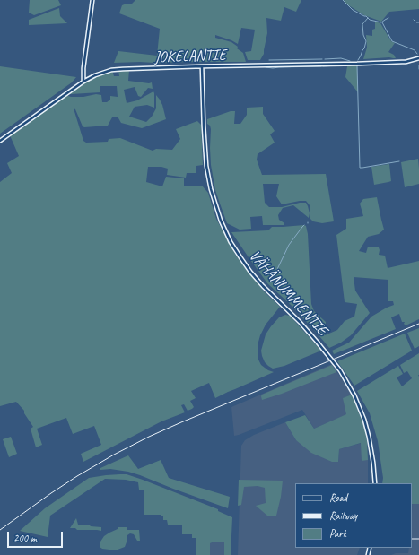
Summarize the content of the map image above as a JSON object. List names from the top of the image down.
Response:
{
  "streets": {
    "street": ["JOKELANTIE", "VÄHÄNUMMENTIE"]
  },
  "crossings": [
    ["JOKELANTIE", "VÄHÄNUMMENTIE"]
  ],
  "legend": ["Road", "Railway", "Park"],
  "scale_bar": "200 m"
}
